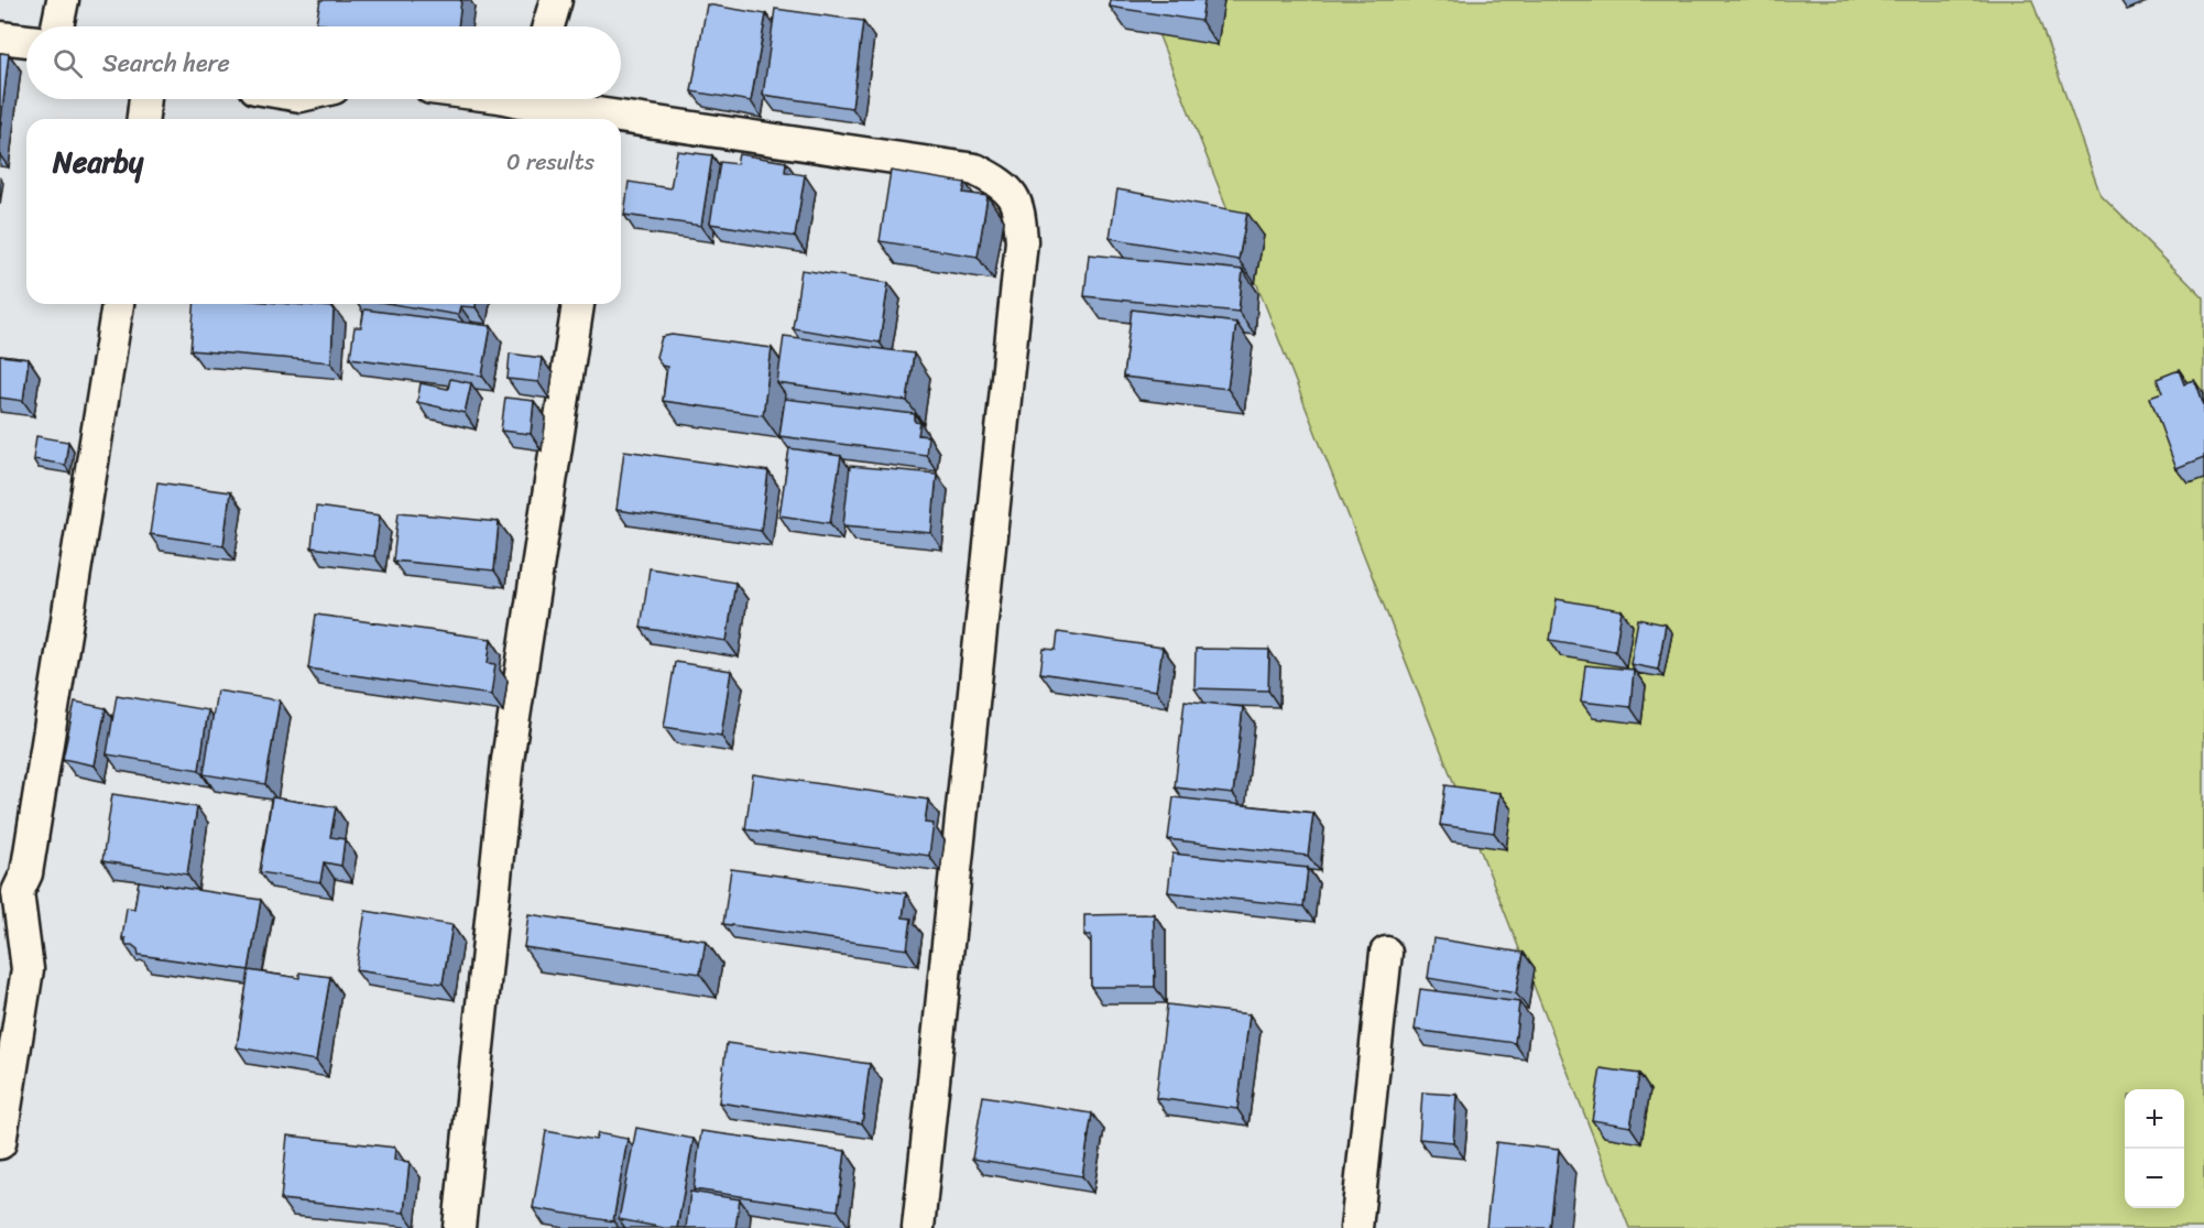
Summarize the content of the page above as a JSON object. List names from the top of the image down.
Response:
{
  "page": {
    "search": "Search here",
    "heading": ["Nearby", "0 results"],
    "map_buttons": ["+", "−"]
  }
}
